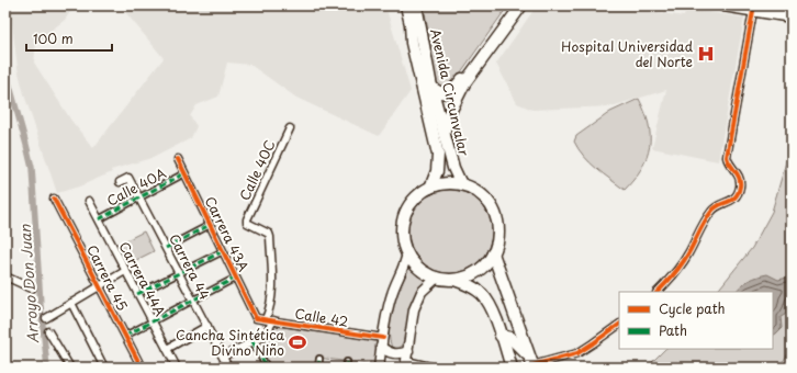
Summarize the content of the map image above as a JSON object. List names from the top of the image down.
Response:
{
  "streets": {
    "highway": ["Avenida Circunvalar"],
    "street": [
      "Calle 40C",
      "Calle 40A",
      "Carrera 43A",
      "Carrera 44",
      "Carrera 45",
      "Carrera 44A",
      "Calle 42"
    ]
  },
  "crossings": [
    ["Calle 40C", "Calle 42"],
    ["Calle 40A", "Carrera 43A"],
    ["Calle 40A", "Carrera 44"],
    ["Calle 40A", "Carrera 44A"],
    ["Carrera 43A", "Calle 42"]
  ],
  "water": ["Arroyo Don Juan"],
  "places": {
    "hospital": ["Hospital Universidad del Norte"],
    "sports": ["Cancha Sintética Divino Niño"]
  },
  "legend": ["Cycle path", "Path"],
  "scale_bar": "100 m"
}
